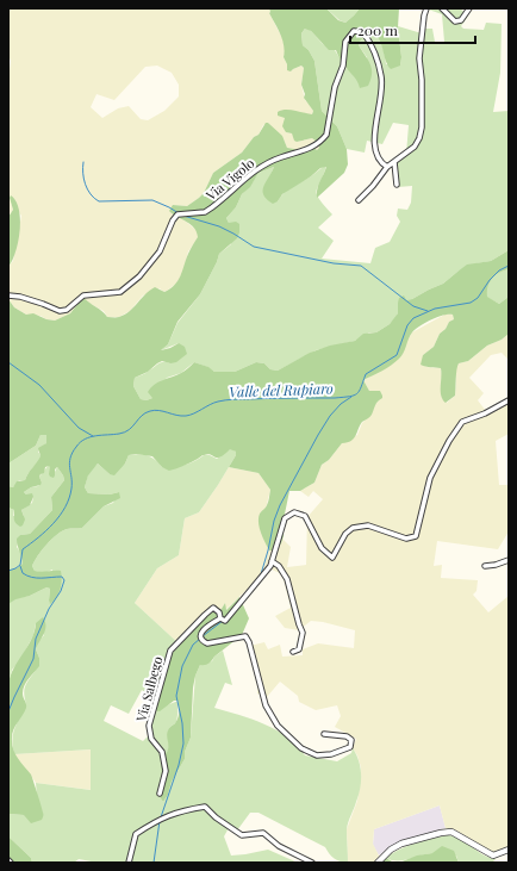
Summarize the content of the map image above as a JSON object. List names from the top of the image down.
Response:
{
  "streets": {
    "street": ["Via Vigolo", "Via Salbego"]
  },
  "water": ["Valle del Rupiaro"],
  "scale_bar": "200 m"
}
